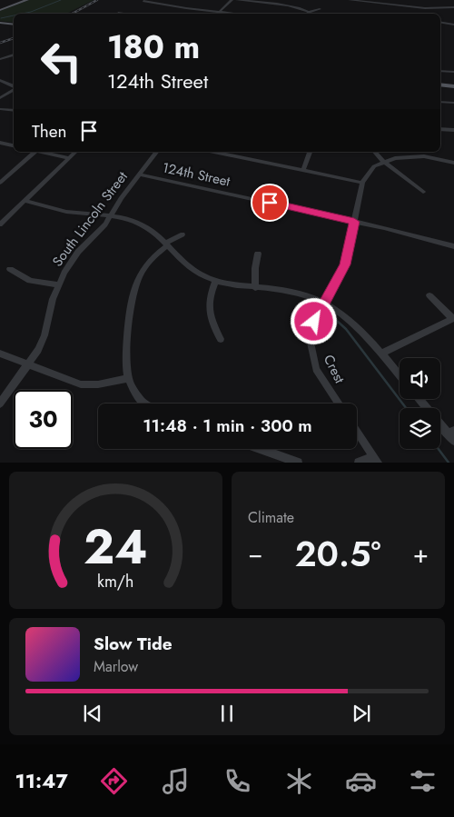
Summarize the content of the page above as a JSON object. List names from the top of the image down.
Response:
{
  "streets": {
    "street": ["124th Street", "South Lincoln Street", "Crest"]
  },
  "crossings": [
    ["124th Street", "South Lincoln Street"],
    ["124th Street", "Crest"]
  ],
  "page": {
    "turn": ["180 m", "124th Street"],
    "then": "Then",
    "limit": "30",
    "trip": "11:48 · 1 min · 300 m",
    "tile": "Climate",
    "heat": ["−", "20.5°", "+"],
    "song": ["Slow Tide", "Marlow"],
    "tabs": "11:47",
    "gauge": ["24", "km/h"]
  }
}
